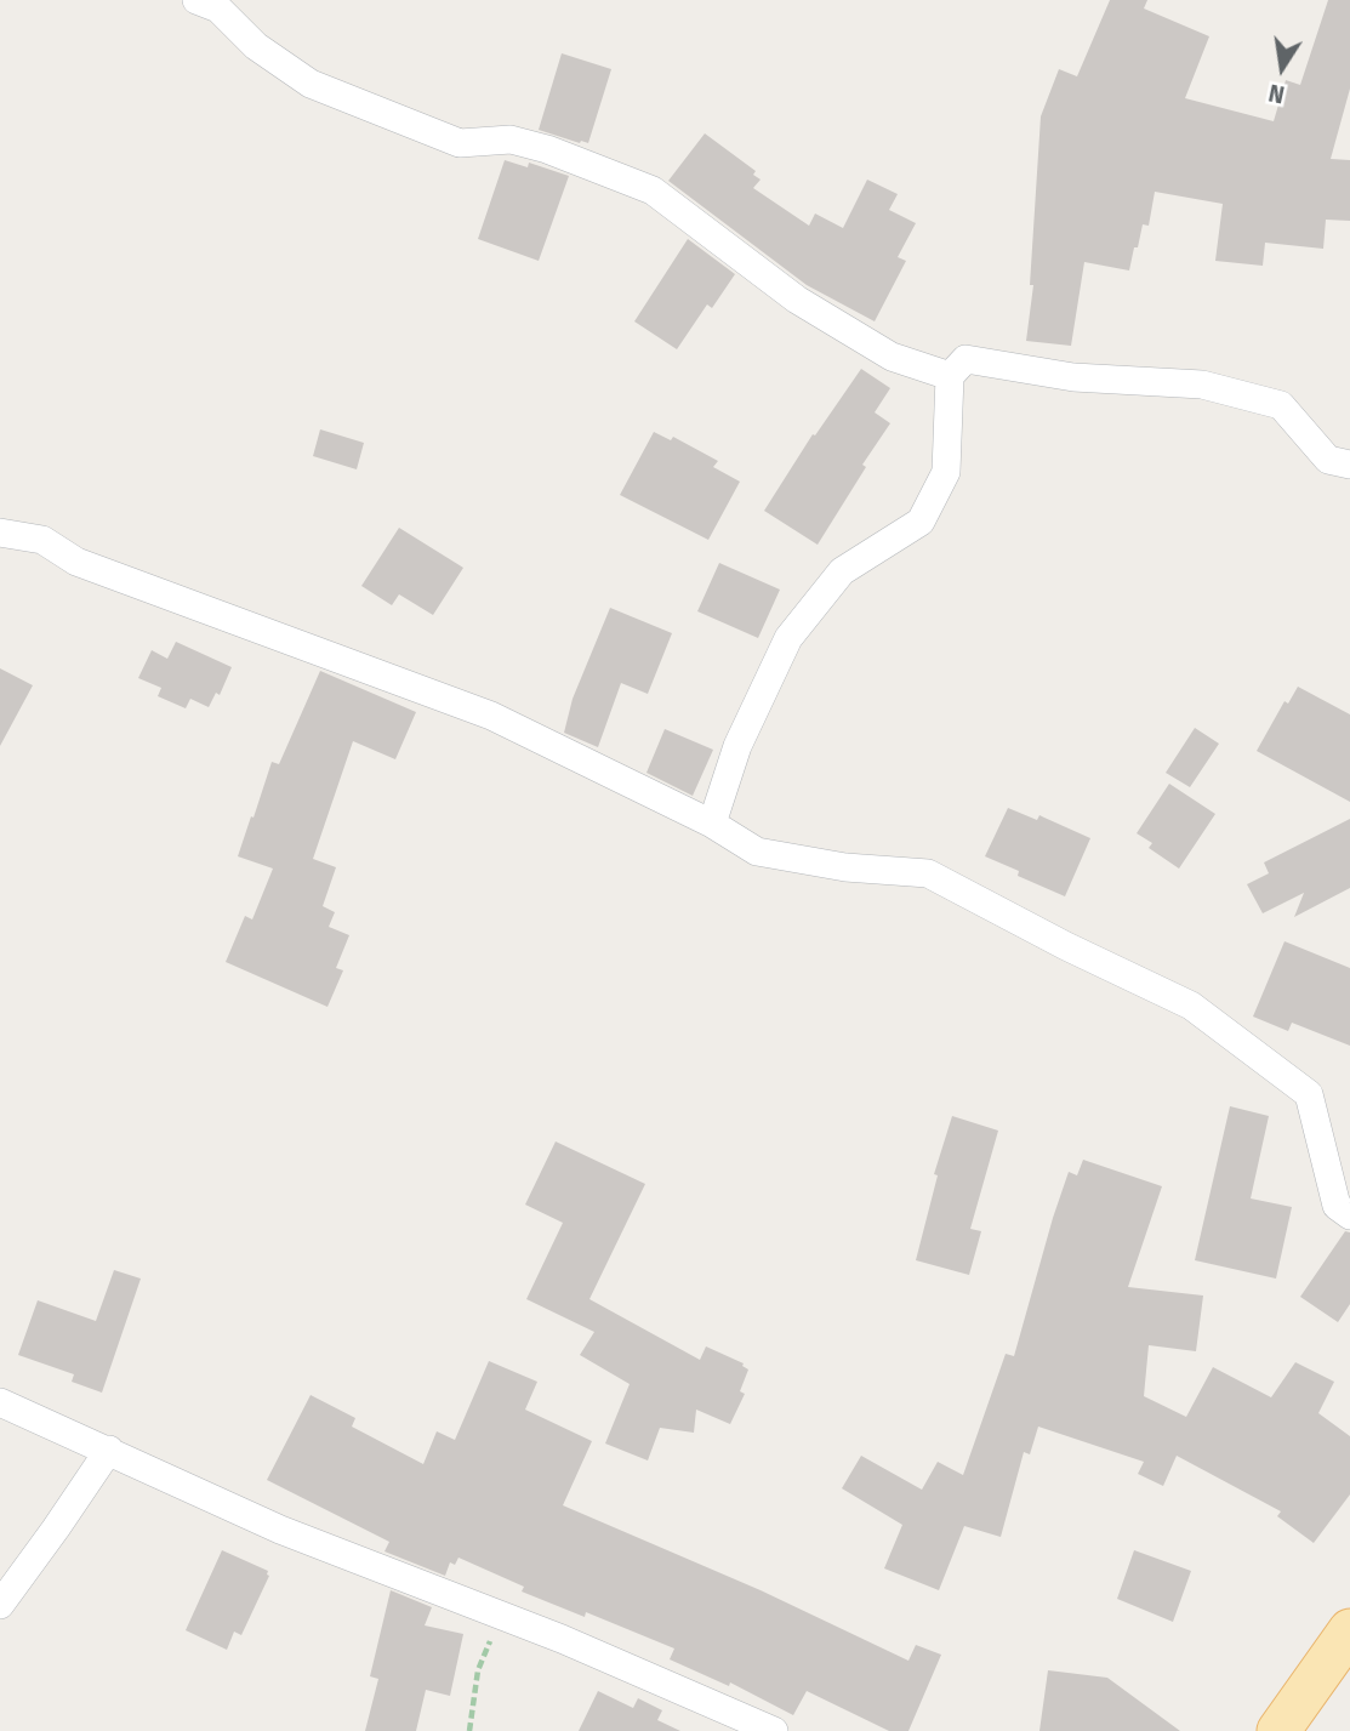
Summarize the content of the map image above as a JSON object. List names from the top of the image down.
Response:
{
  "north": "bottom"
}
